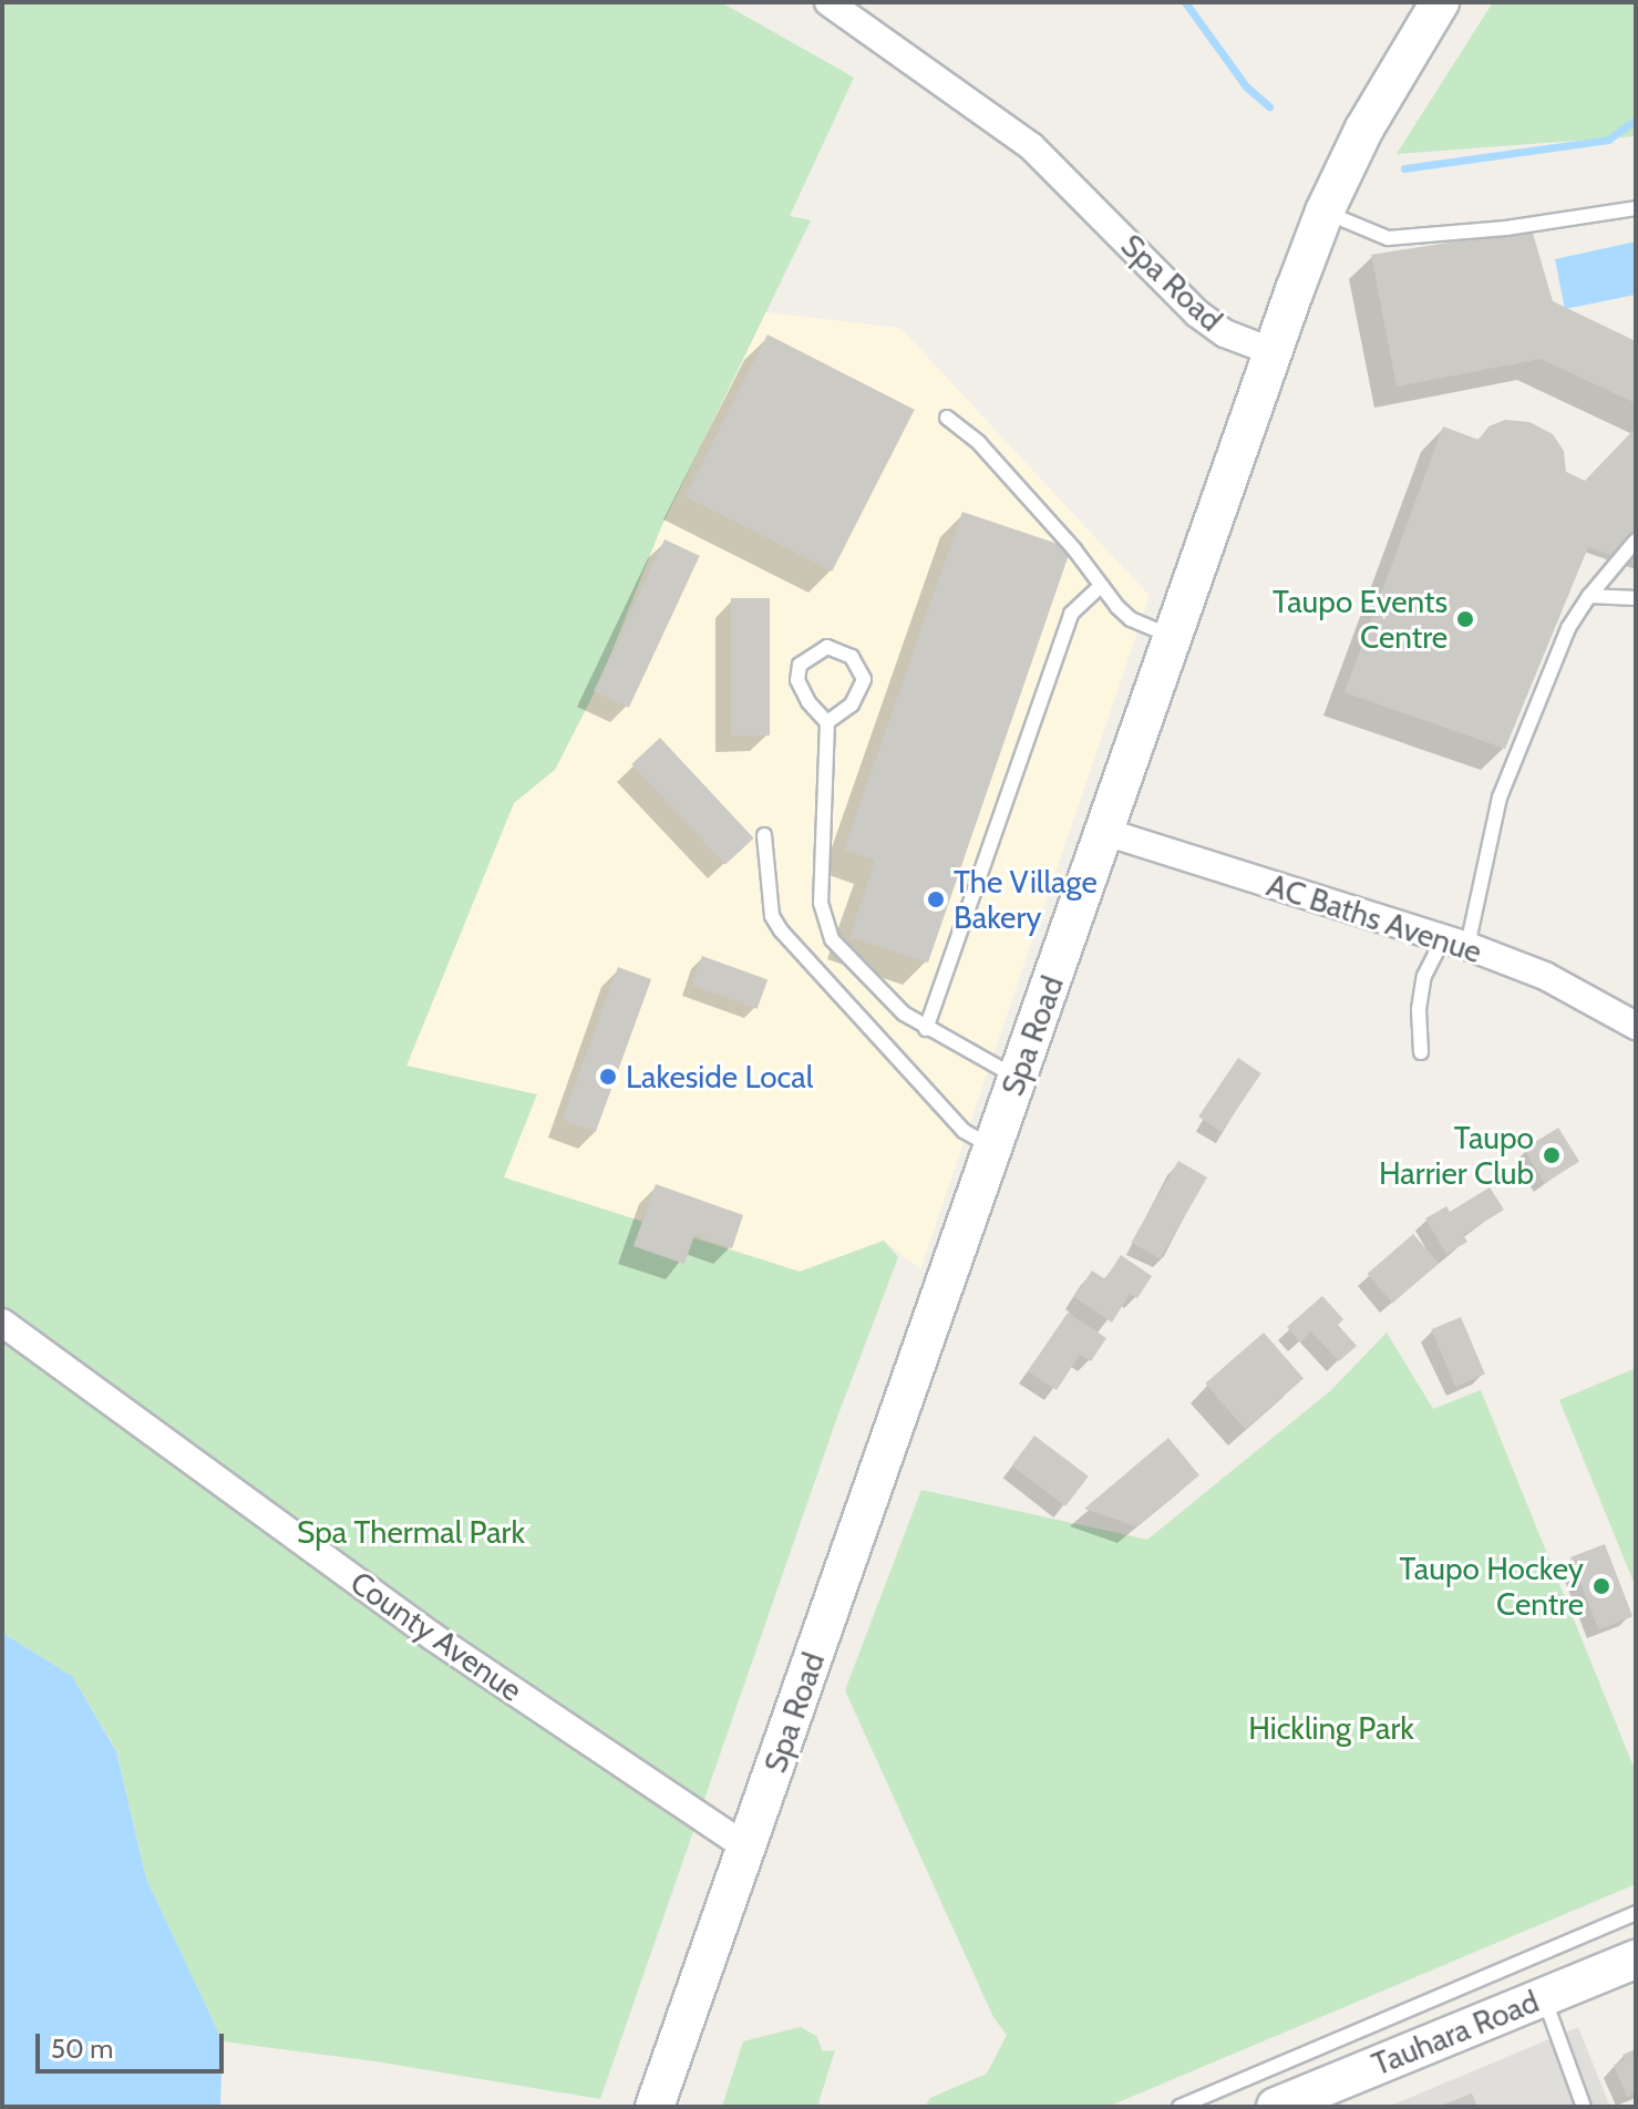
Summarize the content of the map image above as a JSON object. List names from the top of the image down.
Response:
{
  "streets": {
    "main road": ["Spa Road", "Tauhara Road"],
    "street": ["AC Baths Avenue", "County Avenue"]
  },
  "crossings": [
    ["Spa Road", "AC Baths Avenue"],
    ["Spa Road", "County Avenue"]
  ],
  "parks": ["Spa Thermal Park", "Hickling Park"],
  "places": [
    "Taupo Events Centre",
    "The Village Bakery",
    "Lakeside Local",
    "Taupo Harrier Club",
    "Taupo Hockey Centre"
  ],
  "scale_bar": "50 m"
}
